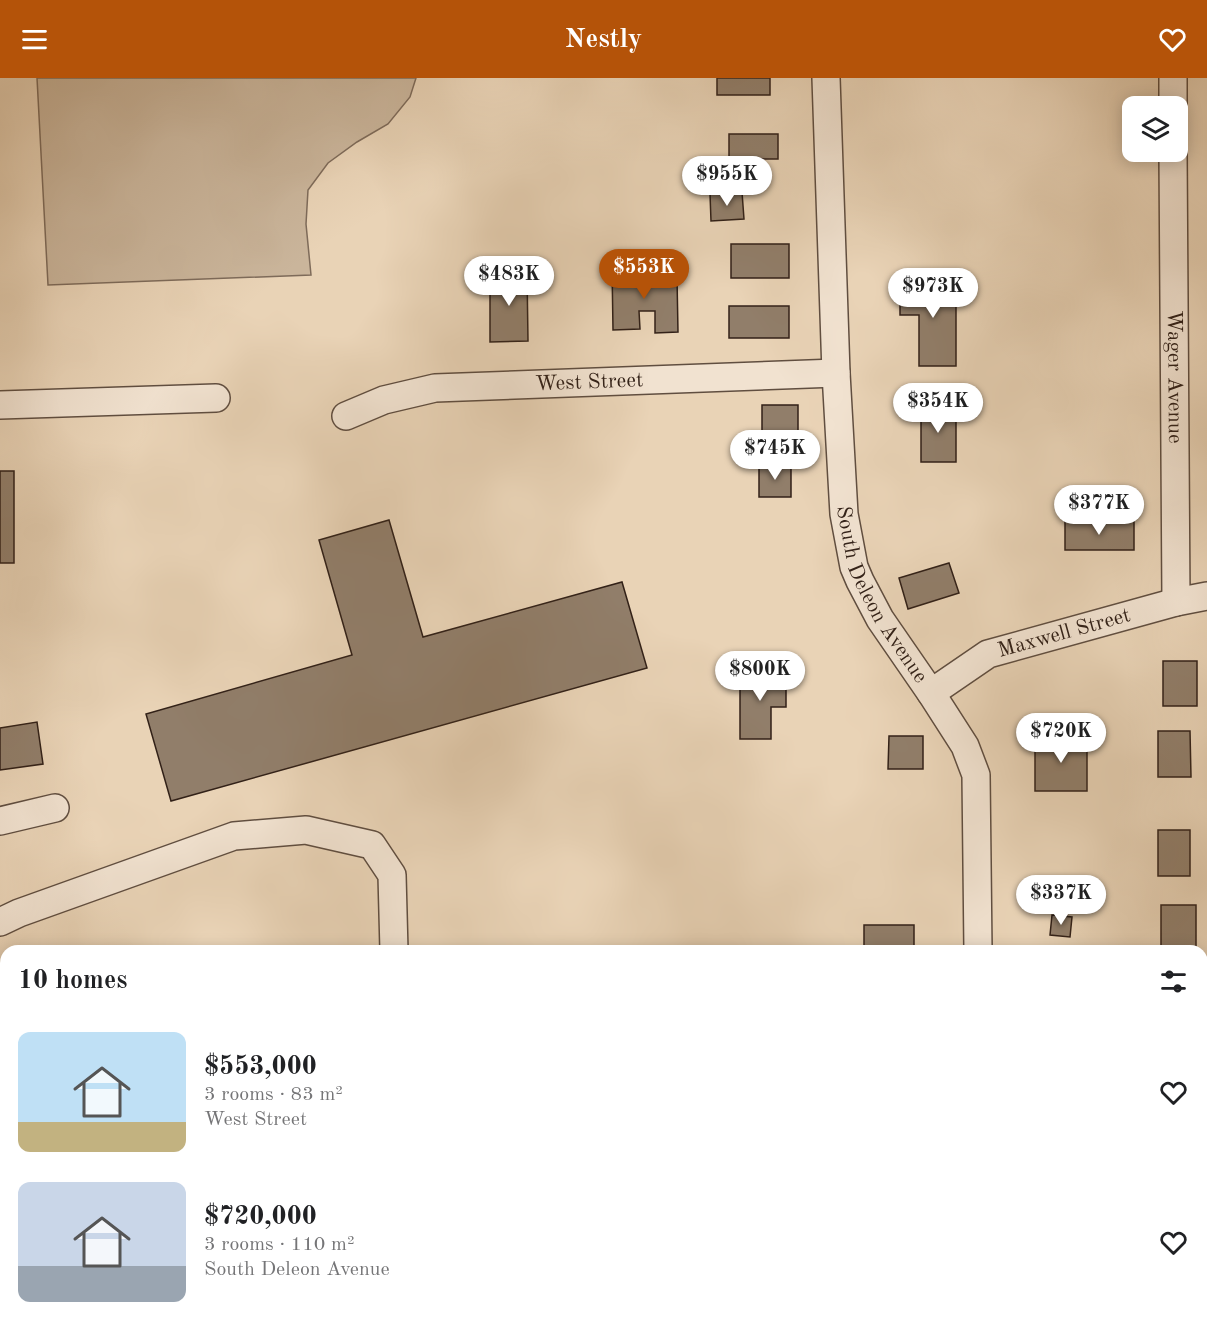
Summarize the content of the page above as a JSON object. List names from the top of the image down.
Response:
{
  "streets": {
    "street": [
      "Wager Avenue",
      "West Street",
      "South Deleon Avenue",
      "Maxwell Street"
    ]
  },
  "crossings": [
    ["Wager Avenue", "Maxwell Street"],
    ["West Street", "South Deleon Avenue"],
    ["South Deleon Avenue", "Maxwell Street"]
  ],
  "page": {
    "header": "Nestly",
    "price": [
      "$955K",
      "$553K",
      "$483K",
      "$973K",
      "$354K",
      "$745K",
      "$377K",
      "$800K",
      "$720K",
      "$337K"
    ],
    "heading": "10 homes",
    "list": [
      {
        "name": "$553,000",
        "note": "3 rooms · 83 m² · West Street"
      },
      {
        "name": "$720,000",
        "note": "3 rooms · 110 m² · South Deleon Avenue"
      }
    ]
  }
}
